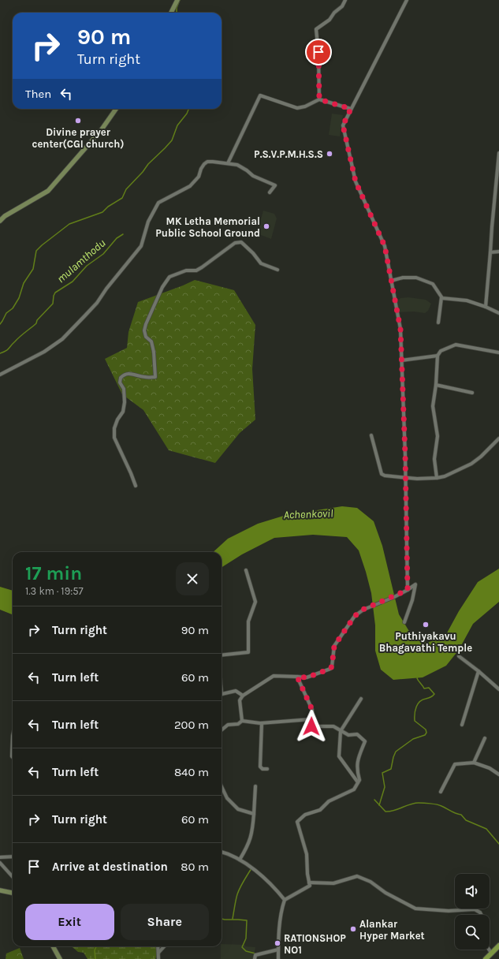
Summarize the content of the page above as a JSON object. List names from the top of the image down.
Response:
{
  "water": ["mulamthodu", "Achenkovil"],
  "places": [
    "Divine prayer center(CGI church)",
    "P.S.V.P.M.H.S.S",
    "MK Letha Memorial Public School Ground",
    "Puthiyakavu Bhagavathi Temple",
    "Alankar Hyper Market",
    "RATIONSHOP NO1"
  ],
  "page": {
    "turn": ["90 m", "Turn right"],
    "then": "Then",
    "heading": ["17 min", "1.3 km · 19:57"],
    "list": [
      {
        "name": "Turn right",
        "value": "90 m"
      },
      {
        "name": "Turn left",
        "value": "60 m"
      },
      {
        "name": "Turn left",
        "value": "200 m"
      },
      {
        "name": "Turn left",
        "value": "840 m"
      },
      {
        "name": "Turn right",
        "value": "60 m"
      },
      {
        "name": "Arrive at destination",
        "value": "80 m"
      }
    ],
    "buttons": ["Exit", "Share"]
  }
}
